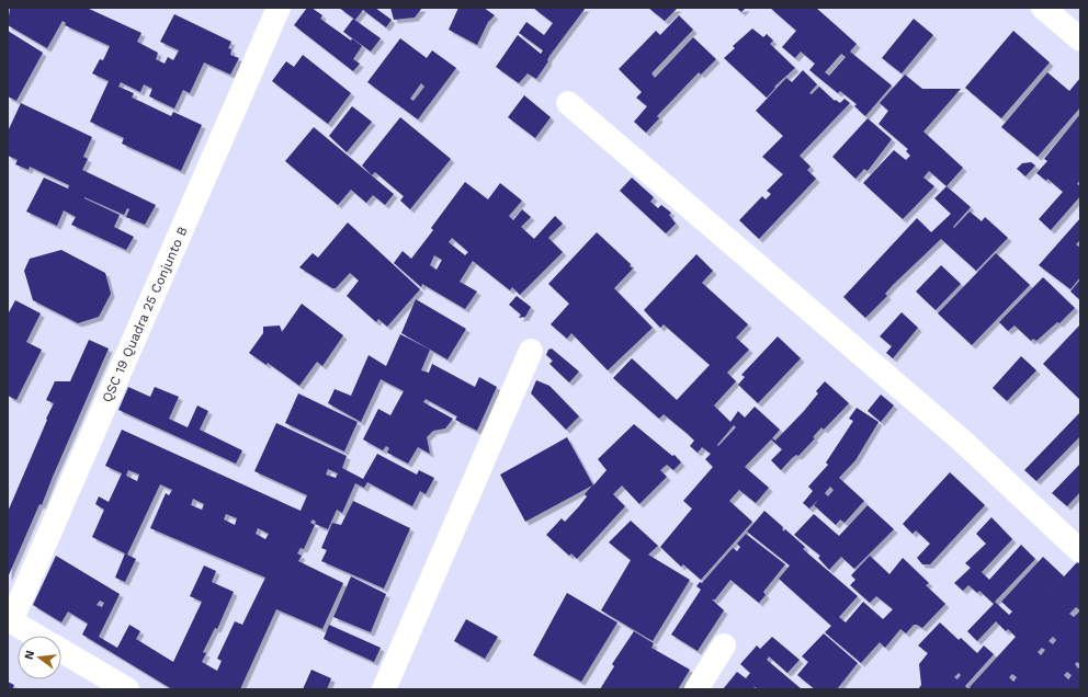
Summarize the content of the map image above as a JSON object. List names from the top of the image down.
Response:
{
  "streets": {
    "street": ["QSC 19 Quadra 25 Conjunto B"]
  },
  "north": "left"
}
